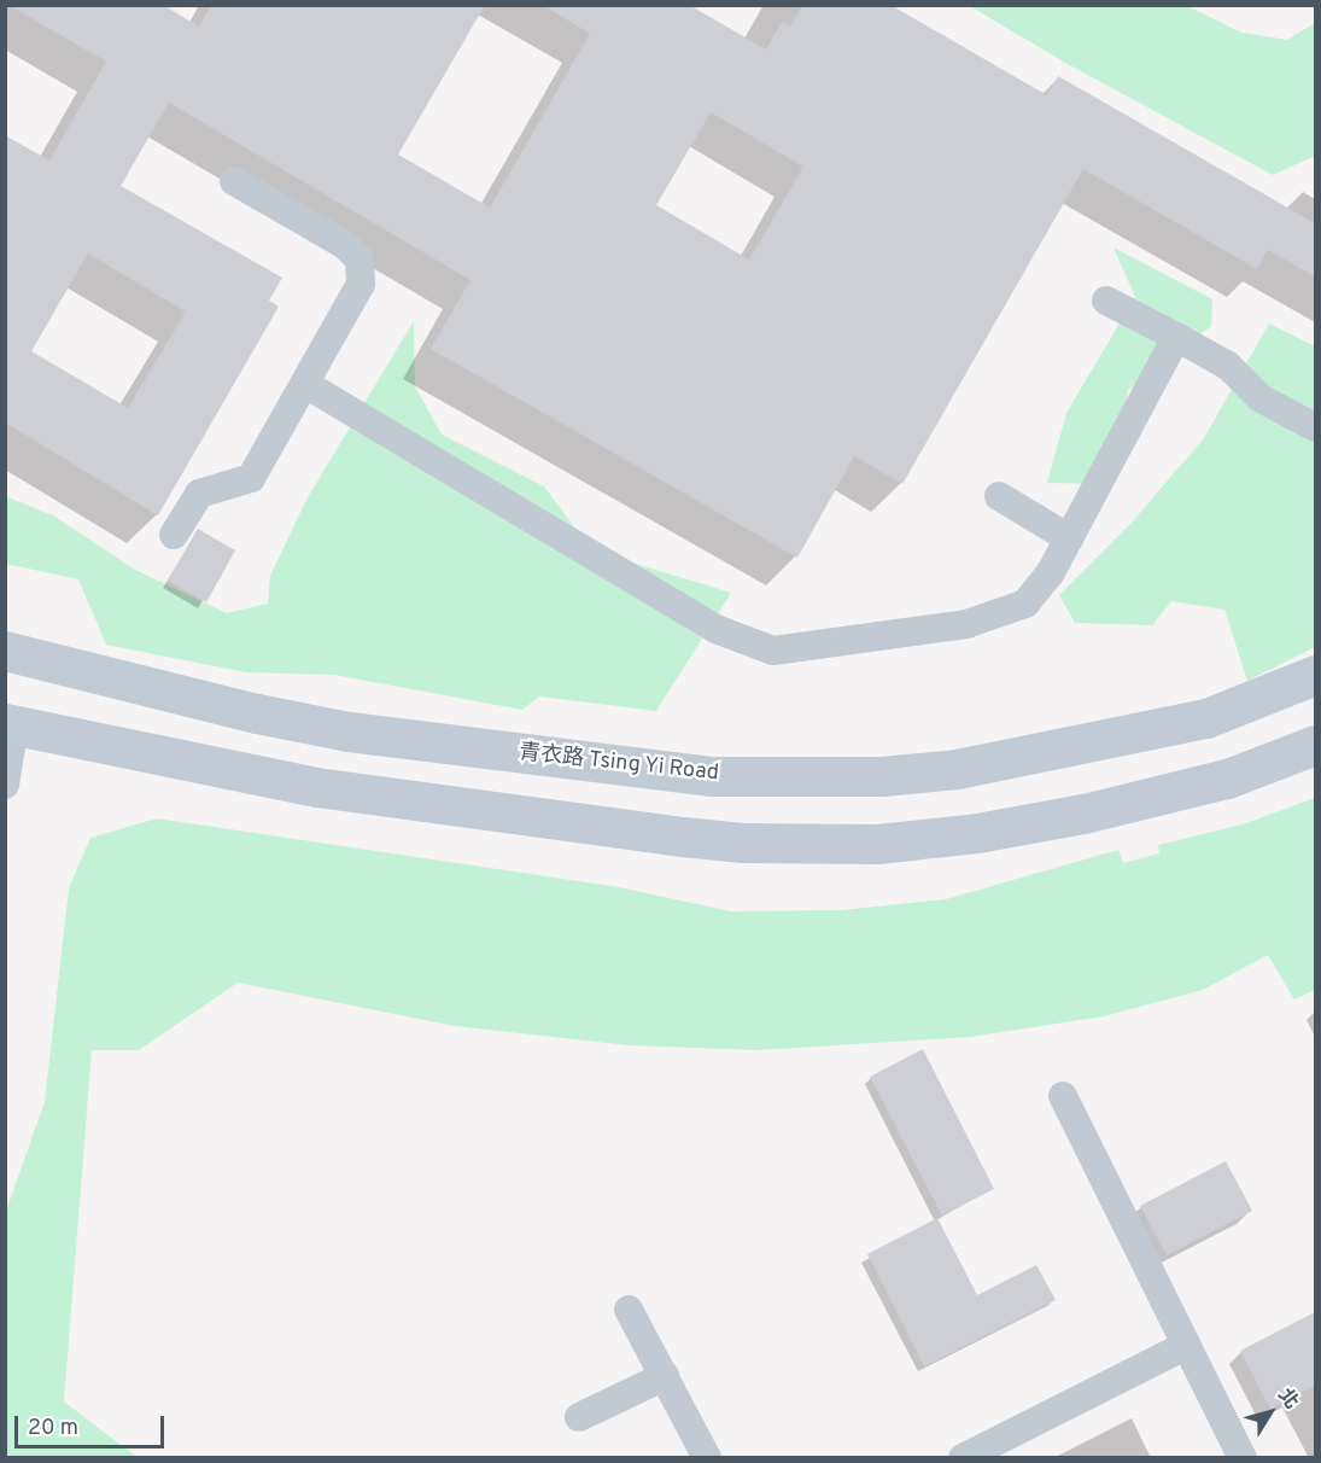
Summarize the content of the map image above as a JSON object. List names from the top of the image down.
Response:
{
  "streets": {
    "main road": ["青衣路 Tsing Yi Road"]
  },
  "scale_bar": "20 m",
  "north": "top right"
}
